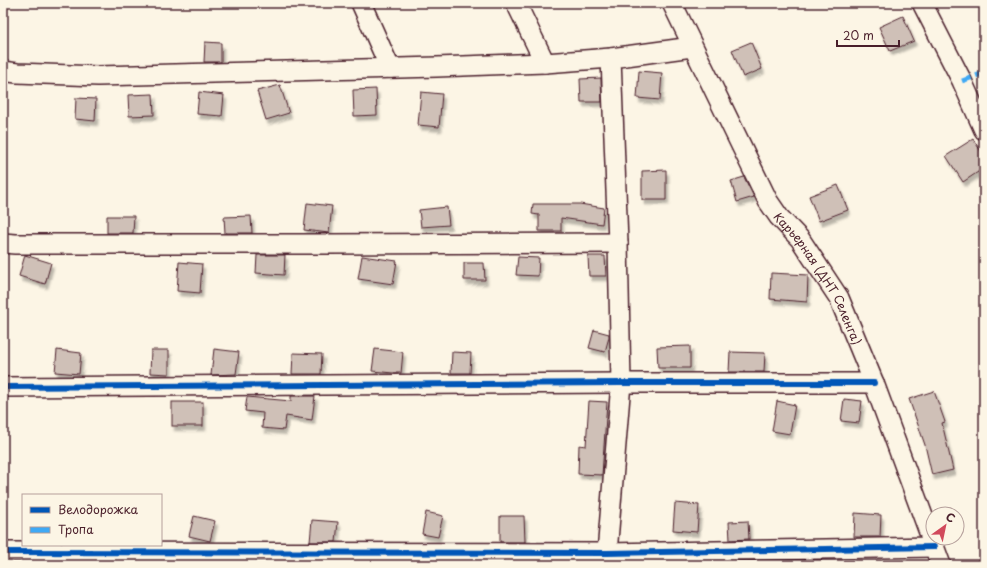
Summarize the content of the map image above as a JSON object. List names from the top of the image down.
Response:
{
  "streets": {
    "street": ["Карьерная (ДНТ Селенга)"]
  },
  "legend": ["Велодорожка", "Тропа"],
  "scale_bar": "20 m",
  "north": "top right"
}
